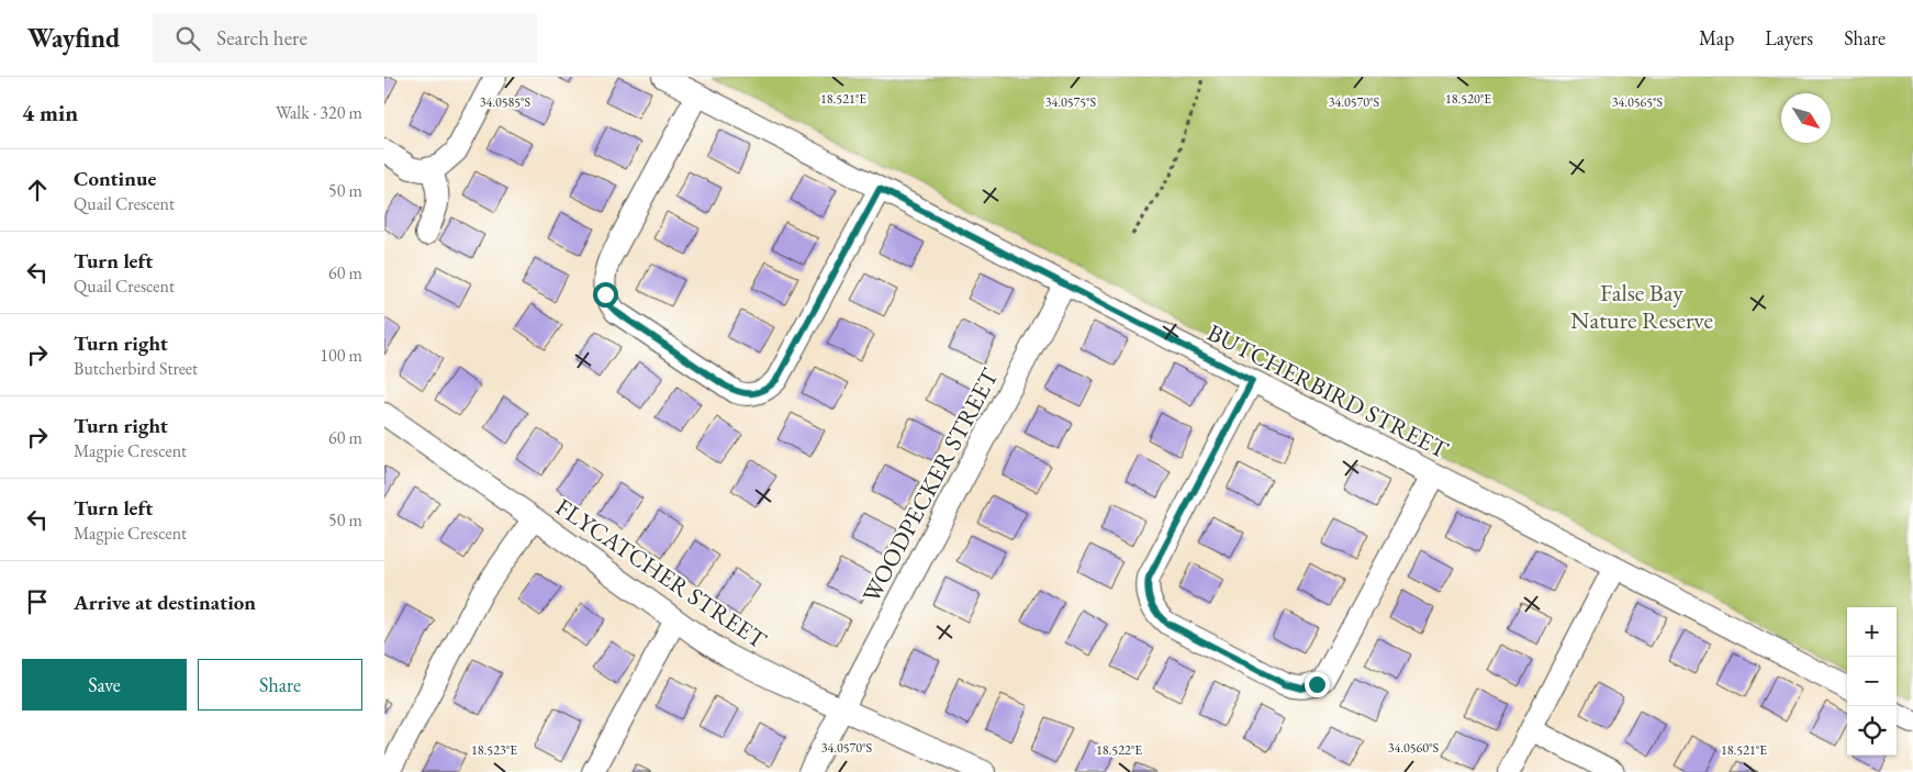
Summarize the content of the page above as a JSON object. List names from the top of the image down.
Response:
{
  "streets": {
    "street": ["BUTCHERBIRD STREET", "WOODPECKER STREET", "FLYCATCHER STREET"]
  },
  "crossings": [
    ["BUTCHERBIRD STREET", "WOODPECKER STREET"],
    ["WOODPECKER STREET", "FLYCATCHER STREET"]
  ],
  "parks": ["False Bay Nature Reserve"],
  "north": "bottom right",
  "page": {
    "header": "Wayfind",
    "search": "Search here",
    "nav": ["Map", "Layers", "Share"],
    "heading": ["4 min", "Walk · 320 m"],
    "list": [
      ["Continue", "Quail Crescent", "50 m"],
      ["Turn left", "Quail Crescent", "60 m"],
      ["Turn right", "Butcherbird Street", "100 m"],
      ["Turn right", "Magpie Crescent", "60 m"],
      ["Turn left", "Magpie Crescent", "50 m"],
      "Arrive at destination"
    ],
    "map_buttons": ["+", "−"],
    "buttons": ["Save", "Share"]
  },
  "coordinates": [
    "18.521°E",
    "18.520°E",
    "34.0585°S",
    "34.0575°S",
    "34.0570°S",
    "34.0565°S",
    "34.0560°S",
    "18.523°E",
    "18.522°E"
  ]
}
